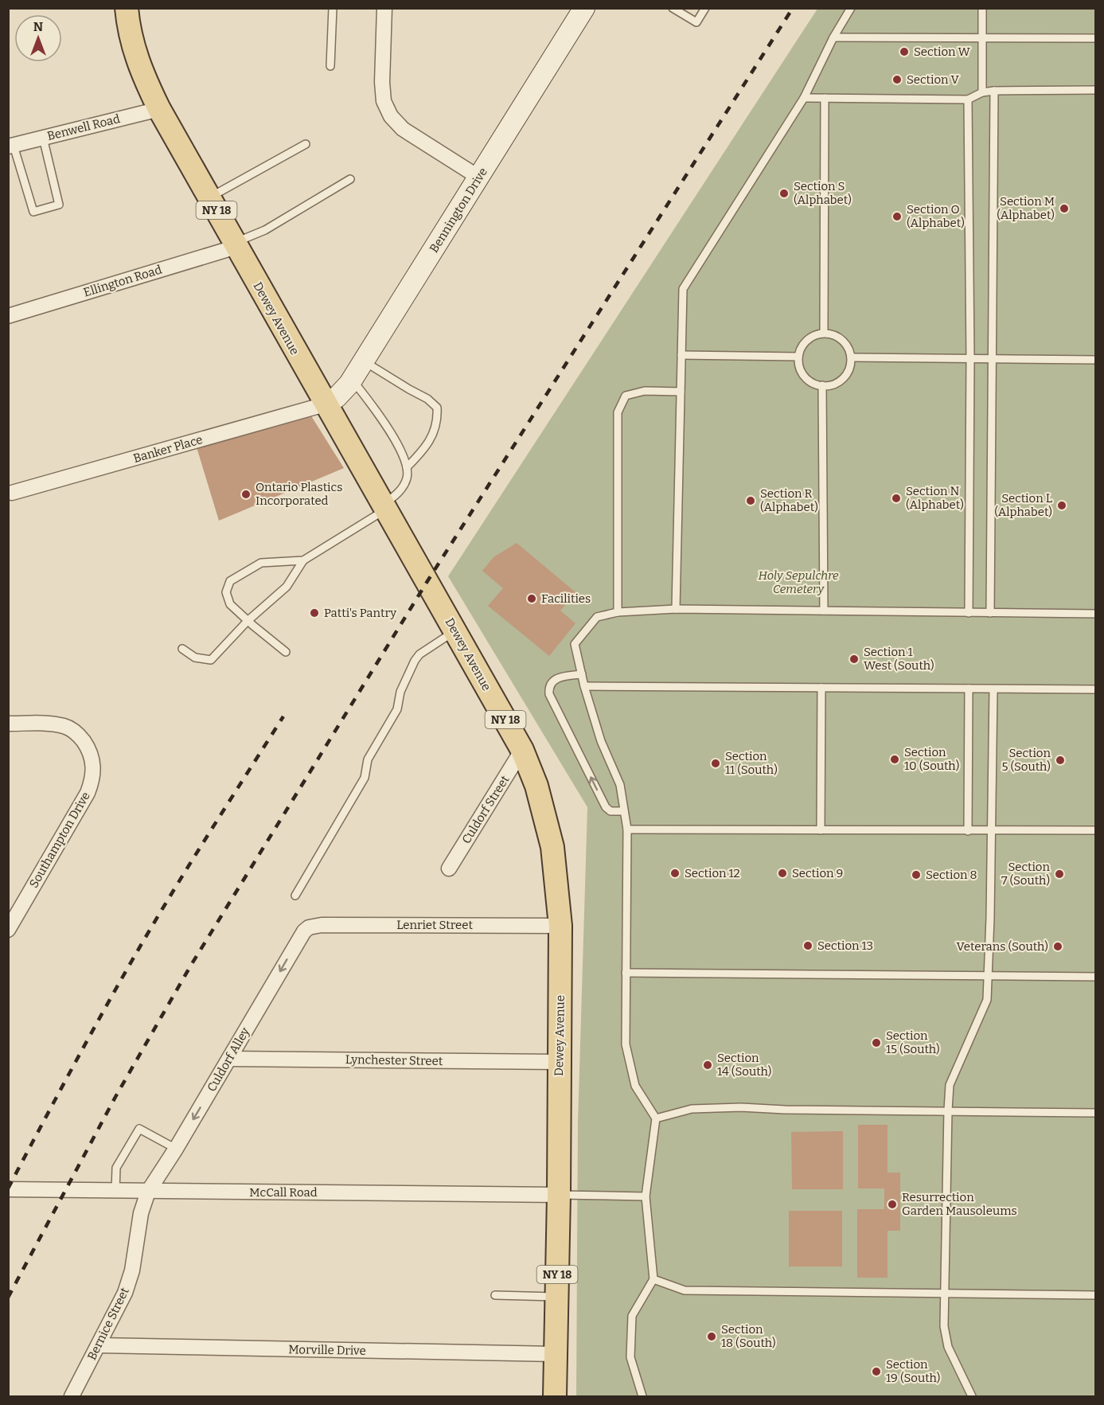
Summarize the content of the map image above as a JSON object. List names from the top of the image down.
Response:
{
  "streets": {
    "main road": ["NY 18", "Dewey Avenue"],
    "street": [
      "Benwell Road",
      "Bennington Drive",
      "Ellington Road",
      "Banker Place",
      "Culdorf Street",
      "Southampton Drive",
      "Lenriet Street",
      "Culdorf Alley",
      "Lynchester Street",
      "McCall Road",
      "Bernice Street",
      "Morville Drive"
    ]
  },
  "crossings": [
    ["Benwell Road", "Dewey Avenue"],
    ["Bennington Drive", "Dewey Avenue"],
    ["Bennington Drive", "Banker Place"],
    ["Ellington Road", "Dewey Avenue"],
    ["Dewey Avenue", "Banker Place"],
    ["Dewey Avenue", "Culdorf Street"],
    ["Dewey Avenue", "Lenriet Street"],
    ["Dewey Avenue", "Lynchester Street"],
    ["Dewey Avenue", "McCall Road"],
    ["Dewey Avenue", "Morville Drive"],
    ["Lenriet Street", "Culdorf Alley"],
    ["Culdorf Alley", "Lynchester Street"],
    ["Culdorf Alley", "McCall Road"],
    ["Culdorf Alley", "Bernice Street"],
    ["McCall Road", "Bernice Street"],
    ["Bernice Street", "Morville Drive"]
  ],
  "one_way": ["Culdorf Alley"],
  "parks": ["Holy Sepulchre Cemetery"],
  "places": [
    "Section W",
    "Section V",
    "Section S (Alphabet)",
    "Section M (Alphabet)",
    "Section O (Alphabet)",
    "Ontario Plastics Incorporated",
    "Section N (Alphabet)",
    "Section R (Alphabet)",
    "Section L (Alphabet)",
    "Facilities",
    "Patti's Pantry",
    "Section 1 West (South)",
    "Section 10 (South)",
    "Section 5 (South)",
    "Section 11 (South)",
    "Section 12",
    "Section 9",
    "Section 7 (South)",
    "Section 8",
    "Section 13",
    "Veterans (South)",
    "Section 15 (South)",
    "Section 14 (South)",
    "Resurrection Garden Mausoleums",
    "Section 18 (South)",
    "Section 19 (South)"
  ],
  "north": "top"
}
